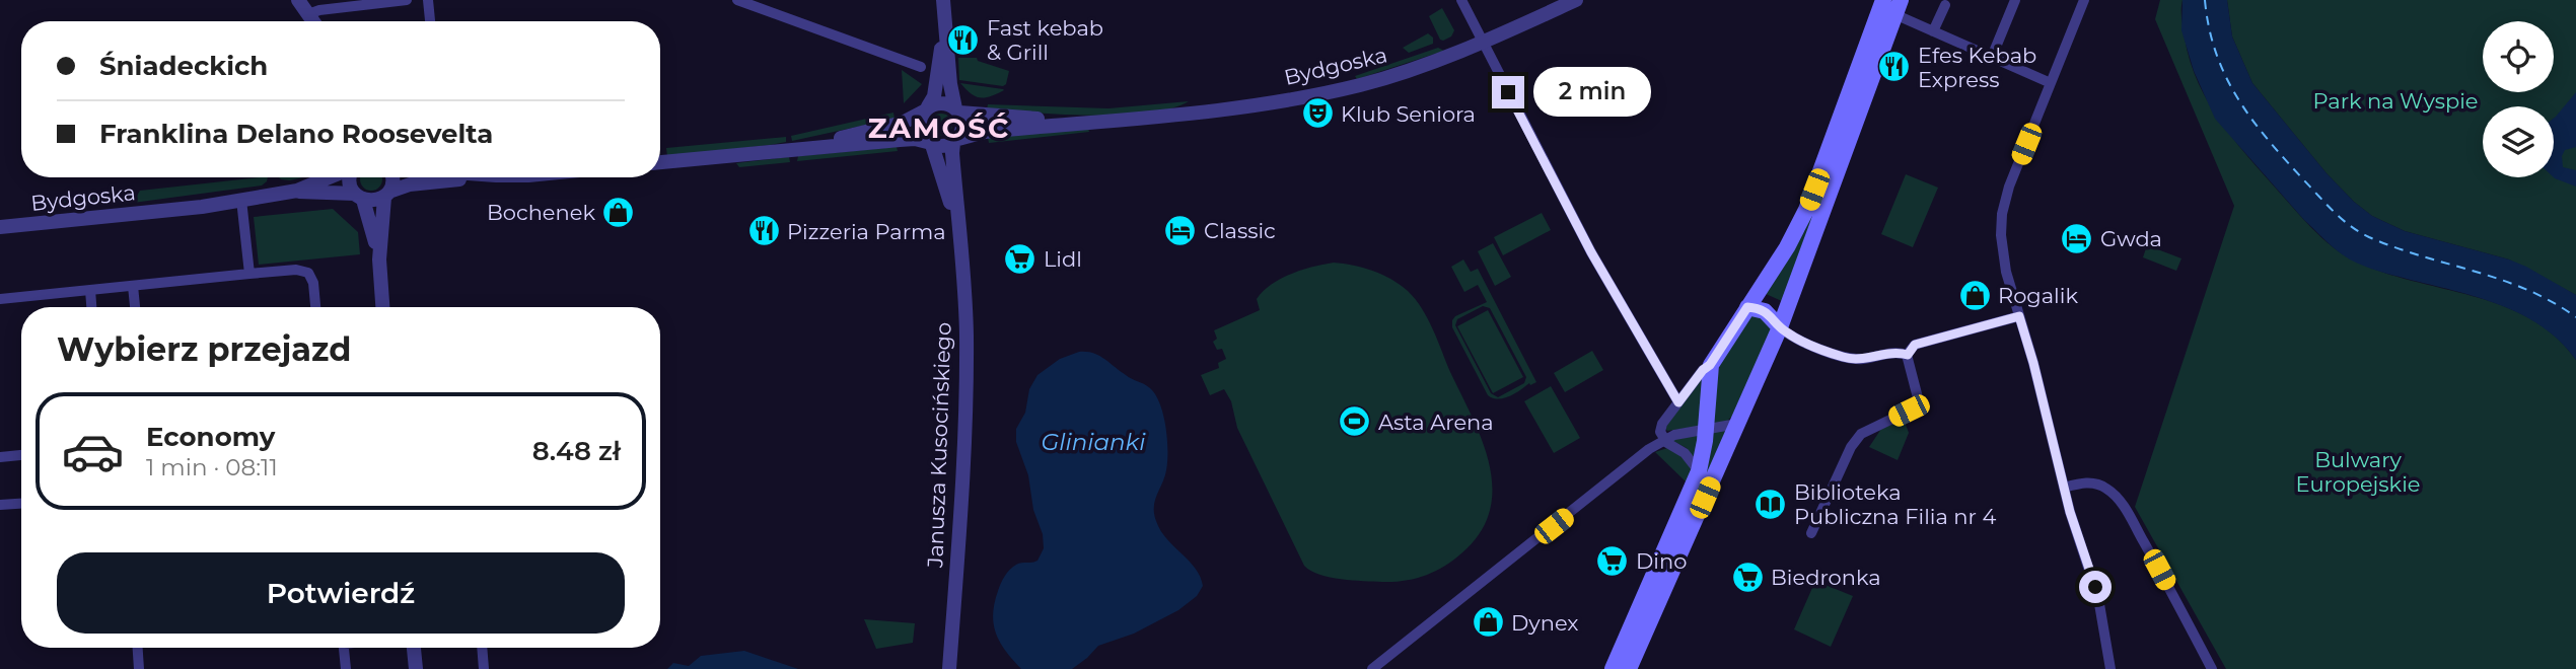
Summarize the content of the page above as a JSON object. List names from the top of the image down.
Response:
{
  "streets": {
    "street": ["Bydgoska", "Janusza Kusocińskiego"]
  },
  "crossings": [
    ["Bydgoska", "Janusza Kusocińskiego"]
  ],
  "districts": ["ZAMOŚĆ"],
  "water": ["Glinianki"],
  "parks": ["Park na Wyspie", "Bulwary Europejskie"],
  "places": {
    "restaurant": ["Fast kebab & Grill", "Efes Kebab Express", "Pizzeria Parma"],
    "theatre": ["Klub Seniora"],
    "shop": ["Bochenek", "Rogalik", "Dynex"],
    "hotel": ["Classic", "Gwda"],
    "supermarket": ["Lidl", "Dino", "Biedronka"],
    "sports": ["Asta Arena"],
    "library": ["Biblioteka Publiczna Filia nr 4"]
  },
  "page": {
    "banner": ["Śniadeckich", "Franklina Delano Roosevelta"],
    "bubble": "2 min",
    "heading": "Wybierz przejazd",
    "list": [
      {
        "name": "Economy",
        "note": "1 min · 08:11",
        "value": "8.48 zł"
      }
    ],
    "buttons": "Potwierdź"
  }
}
